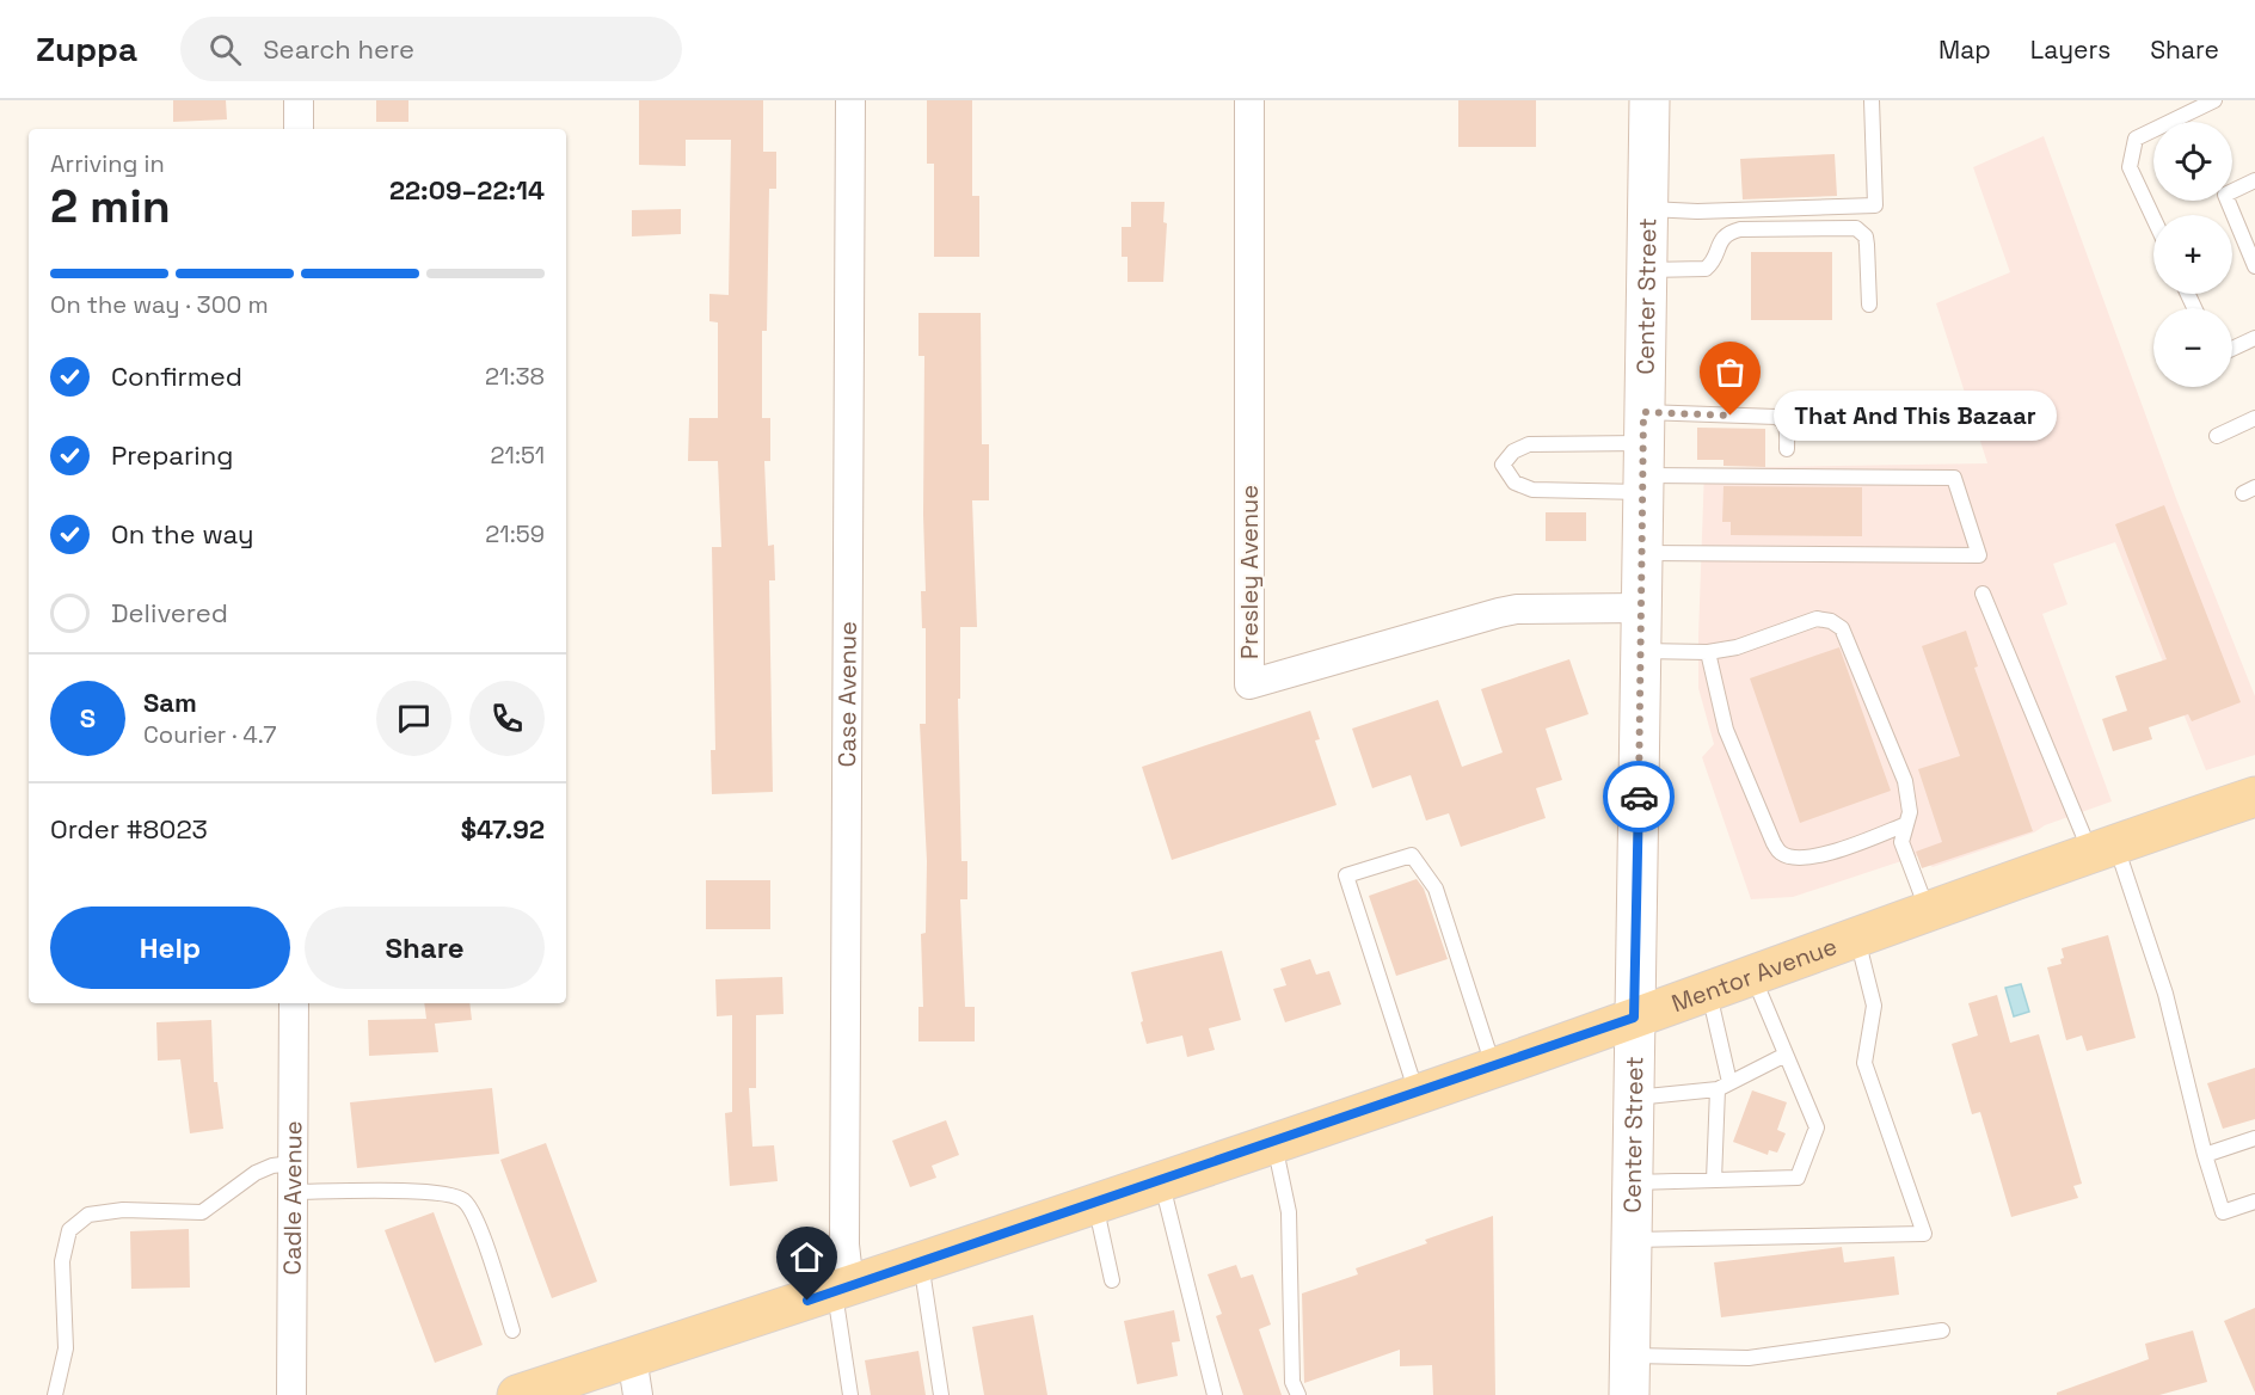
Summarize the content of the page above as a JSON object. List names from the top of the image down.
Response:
{
  "streets": {
    "main road": ["Center Street", "Mentor Avenue"],
    "street": ["Presley Avenue", "Case Avenue", "Cadle Avenue"]
  },
  "crossings": [
    ["Center Street", "Presley Avenue"],
    ["Center Street", "Mentor Avenue"],
    ["Case Avenue", "Mentor Avenue"]
  ],
  "places": ["That And This Bazaar"],
  "page": {
    "header": "Zuppa",
    "search": "Search here",
    "nav": ["Map", "Layers", "Share"],
    "map_buttons": ["+", "−"],
    "heading": ["2 min", "Arriving in", "22:09–22:14"],
    "panel": [
      "Sam",
      "Courier · 4.7",
      "Order #8023",
      "$47.92"
    ],
    "bar": "On the way · 300 m",
    "list": [
      ["Confirmed", "21:38"],
      ["Preparing", "21:51"],
      ["On the way", "21:59"],
      "Delivered"
    ],
    "bubble": "That And This Bazaar",
    "round": "S",
    "buttons": ["Help", "Share"]
  }
}
